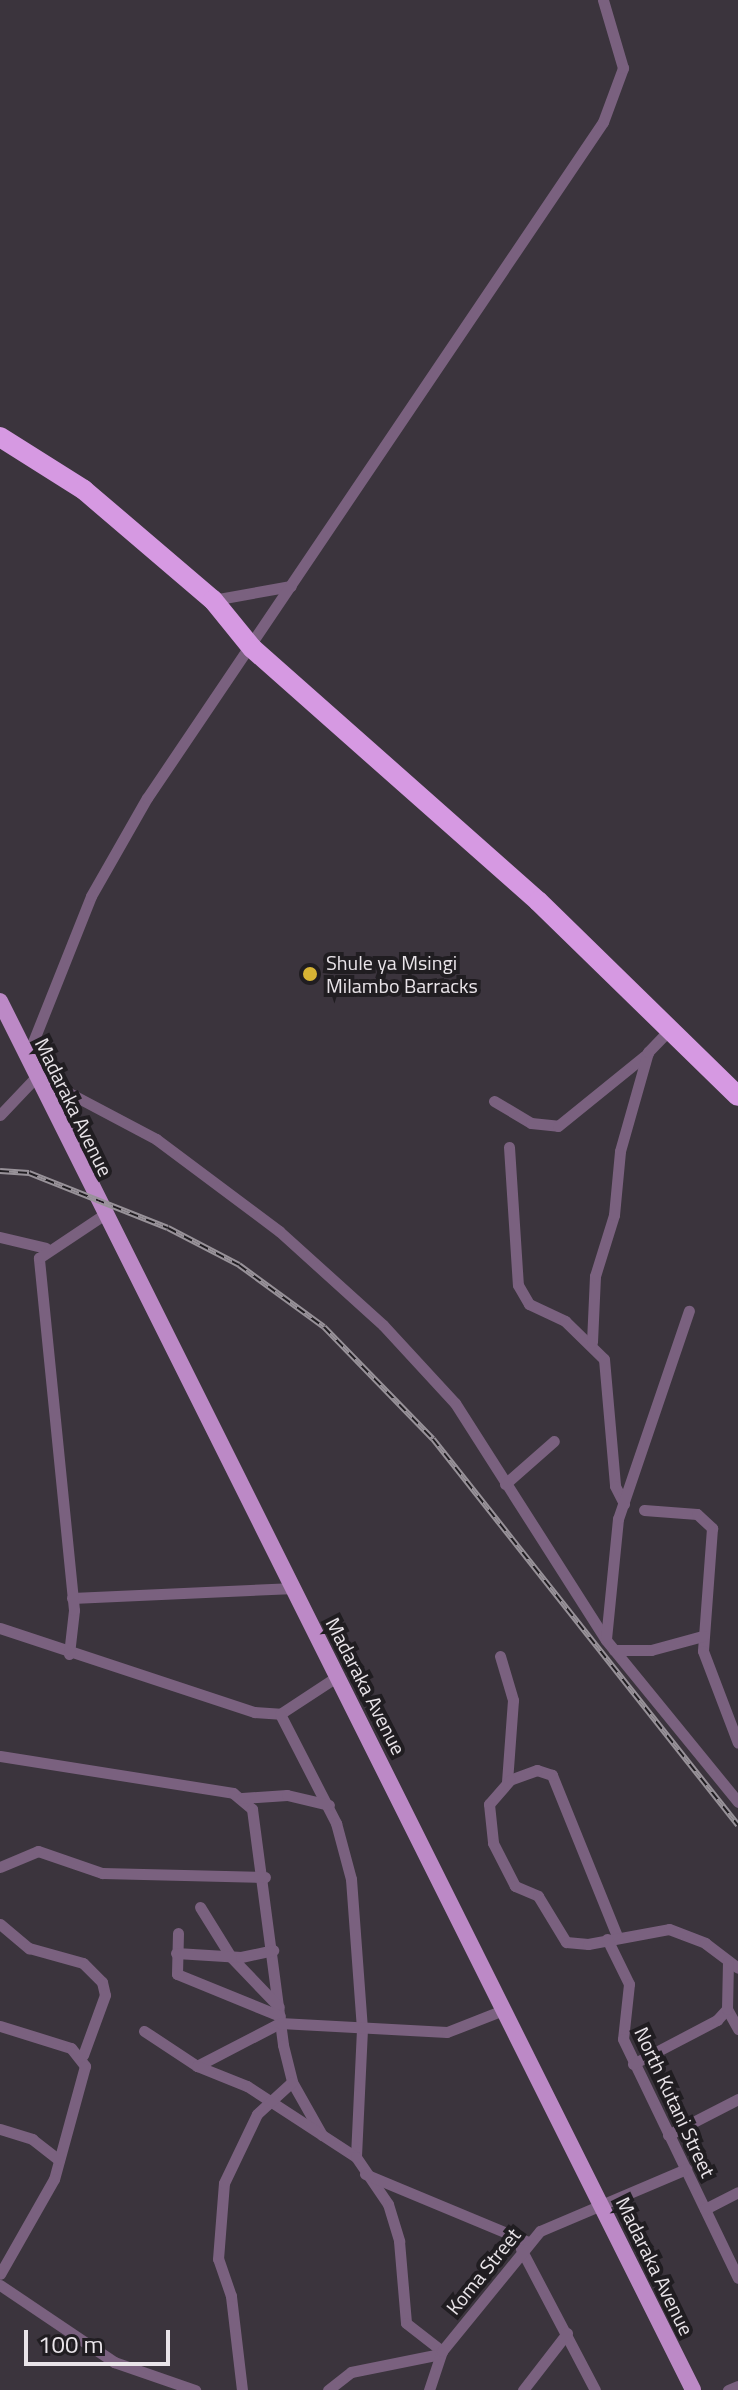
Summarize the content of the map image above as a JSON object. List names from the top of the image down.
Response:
{
  "streets": {
    "main road": ["Madaraka Avenue"],
    "street": ["North Kutani Street", "Koma Street"]
  },
  "crossings": [
    ["Madaraka Avenue", "Koma Street"],
    ["North Kutani Street", "Koma Street"]
  ],
  "places": ["Shule ya Msingi Milambo Barracks"],
  "scale_bar": "100 m"
}
